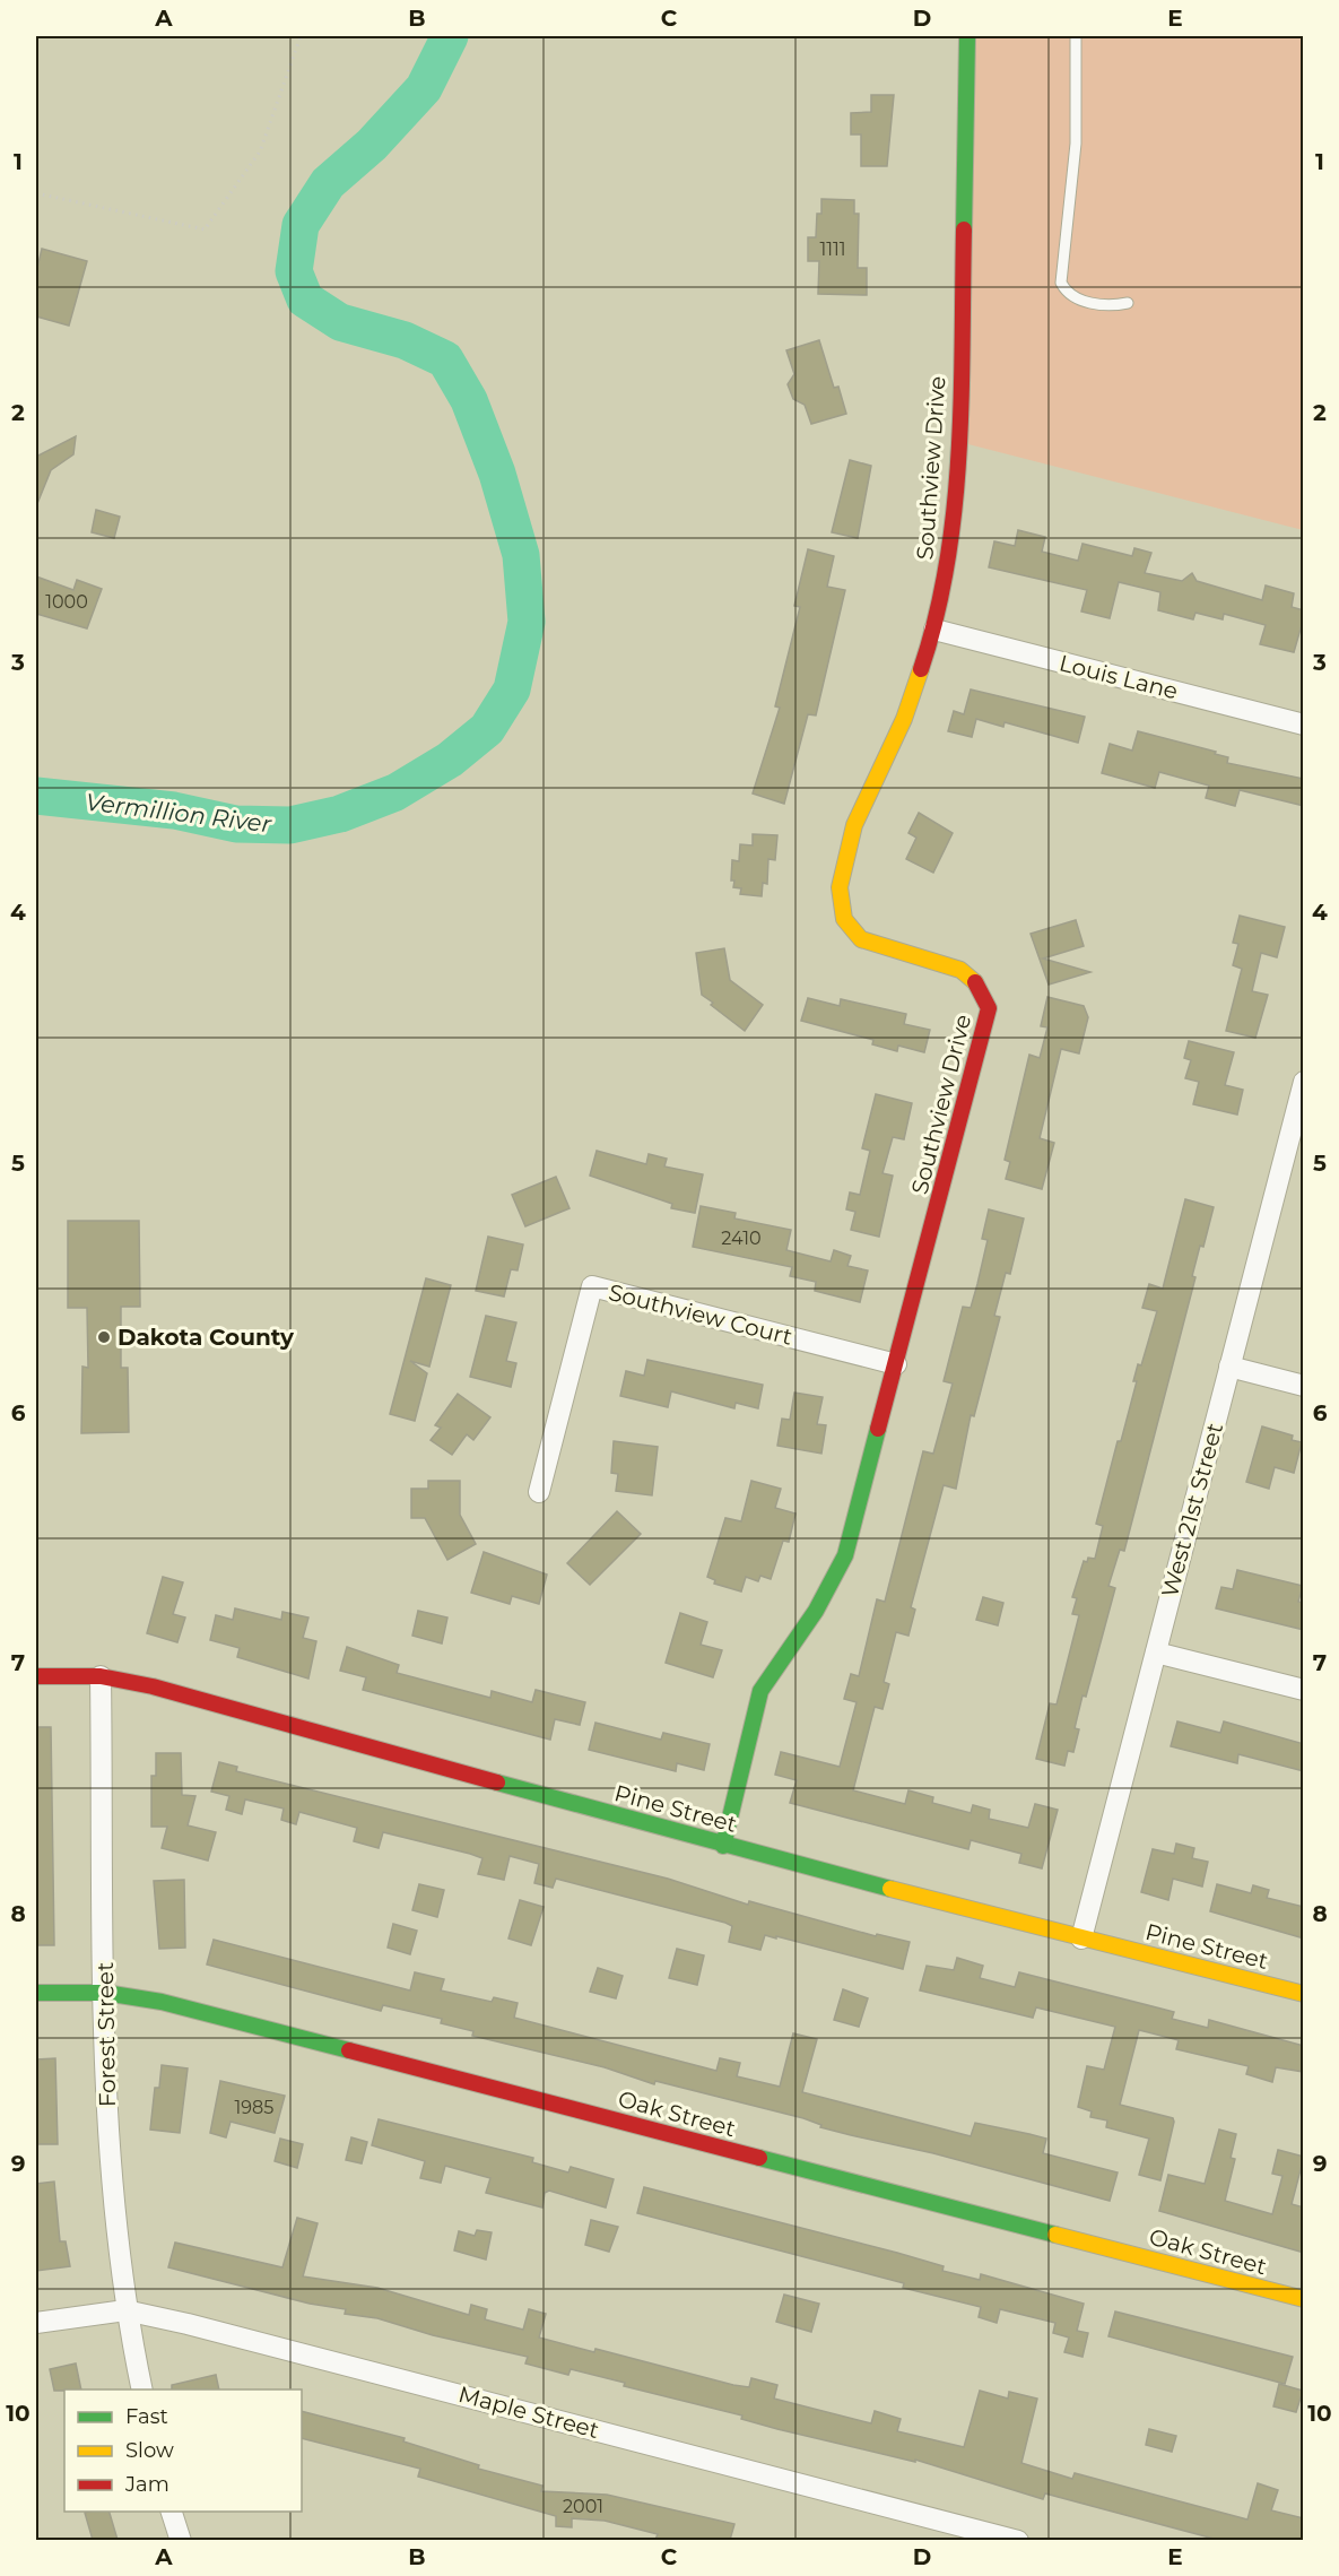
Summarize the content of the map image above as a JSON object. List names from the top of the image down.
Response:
{
  "streets": {
    "street": [
      "Southview Drive",
      "Louis Lane",
      "Southview Court",
      "West 21st Street",
      "Pine Street",
      "Forest Street",
      "Oak Street",
      "Maple Street"
    ]
  },
  "crossings": [
    ["Southview Drive", "Louis Lane"],
    ["Southview Drive", "Southview Court"],
    ["Southview Drive", "Pine Street"],
    ["West 21st Street", "Pine Street"],
    ["Pine Street", "Forest Street"],
    ["Forest Street", "Oak Street"],
    ["Forest Street", "Maple Street"]
  ],
  "water": ["Vermillion River"],
  "places": ["Dakota County"],
  "house_numbers": [
    "1111",
    "1000",
    "2410",
    "1985",
    "2001"
  ],
  "legend": ["Fast", "Slow", "Jam"],
  "grid": {
    "columns": [
      "A",
      "B",
      "C",
      "D",
      "E"
    ],
    "rows": [
      "1",
      "2",
      "3",
      "4",
      "5",
      "6",
      "7",
      "8",
      "9",
      "10"
    ]
  }
}
